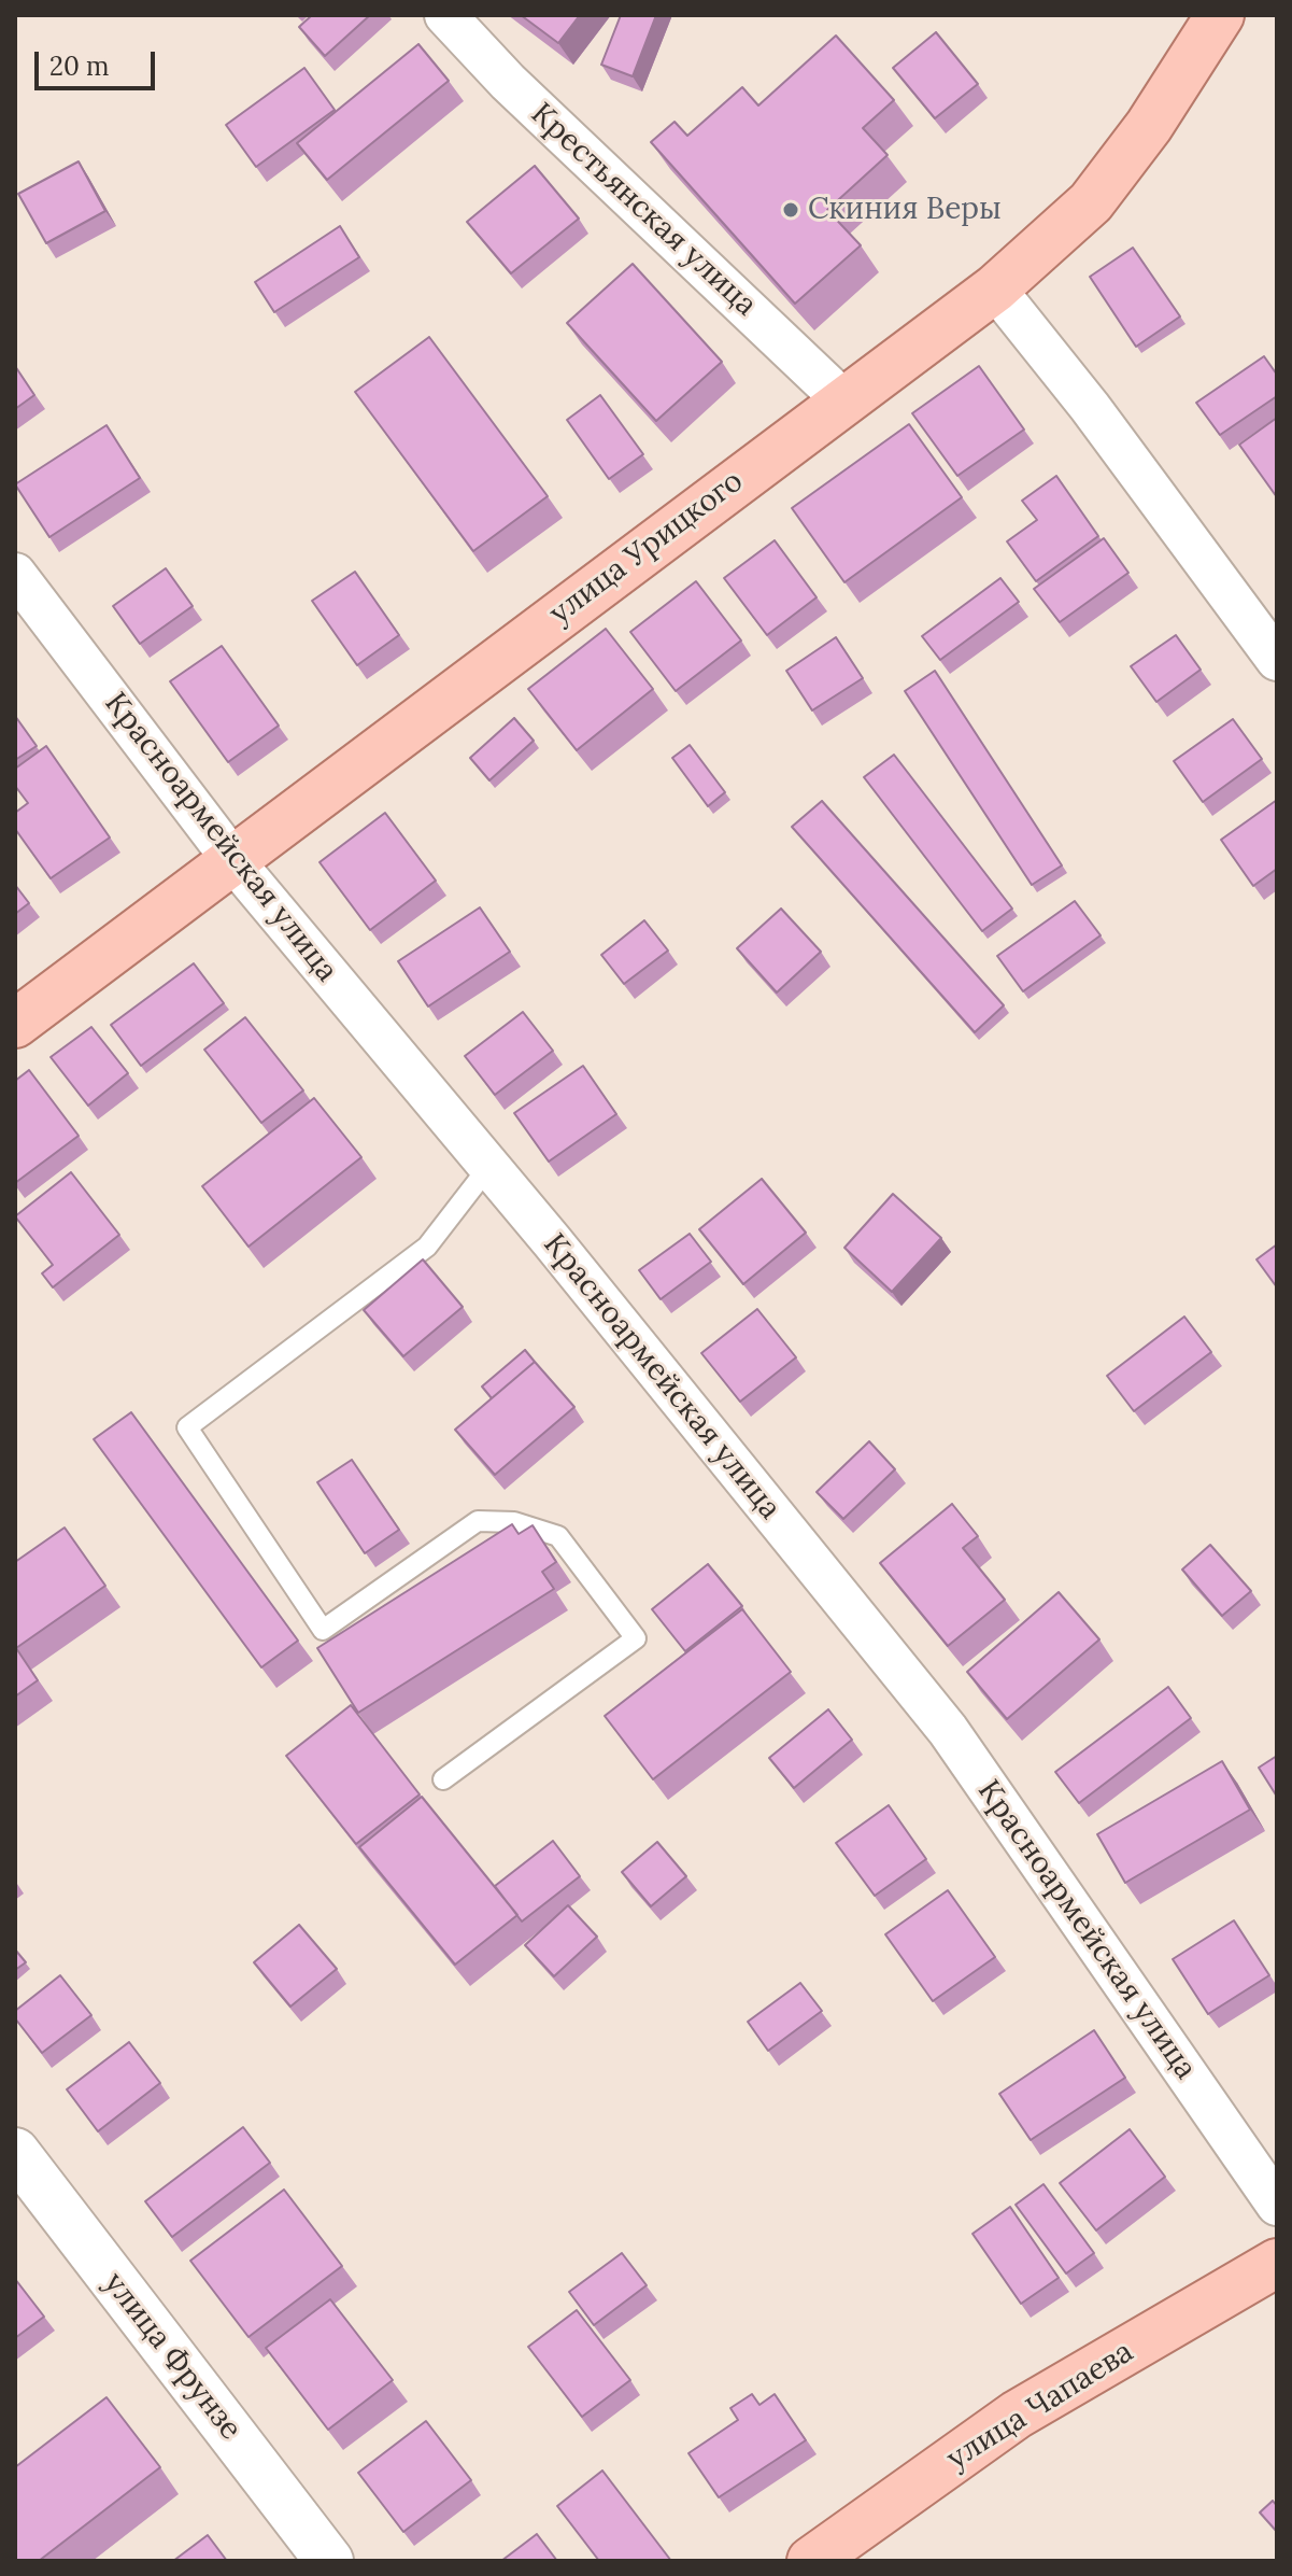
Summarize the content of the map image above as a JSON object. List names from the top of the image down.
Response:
{
  "streets": {
    "main road": ["улица Урицкого", "улица Чапаева"],
    "street": ["Крестьянская улица", "Красноармейская улица", "улица Фрунзе"]
  },
  "crossings": [
    ["Крестьянская улица", "улица Урицкого"],
    ["улица Урицкого", "Красноармейская улица"]
  ],
  "places": ["Скиния Веры"],
  "scale_bar": "20 m"
}
